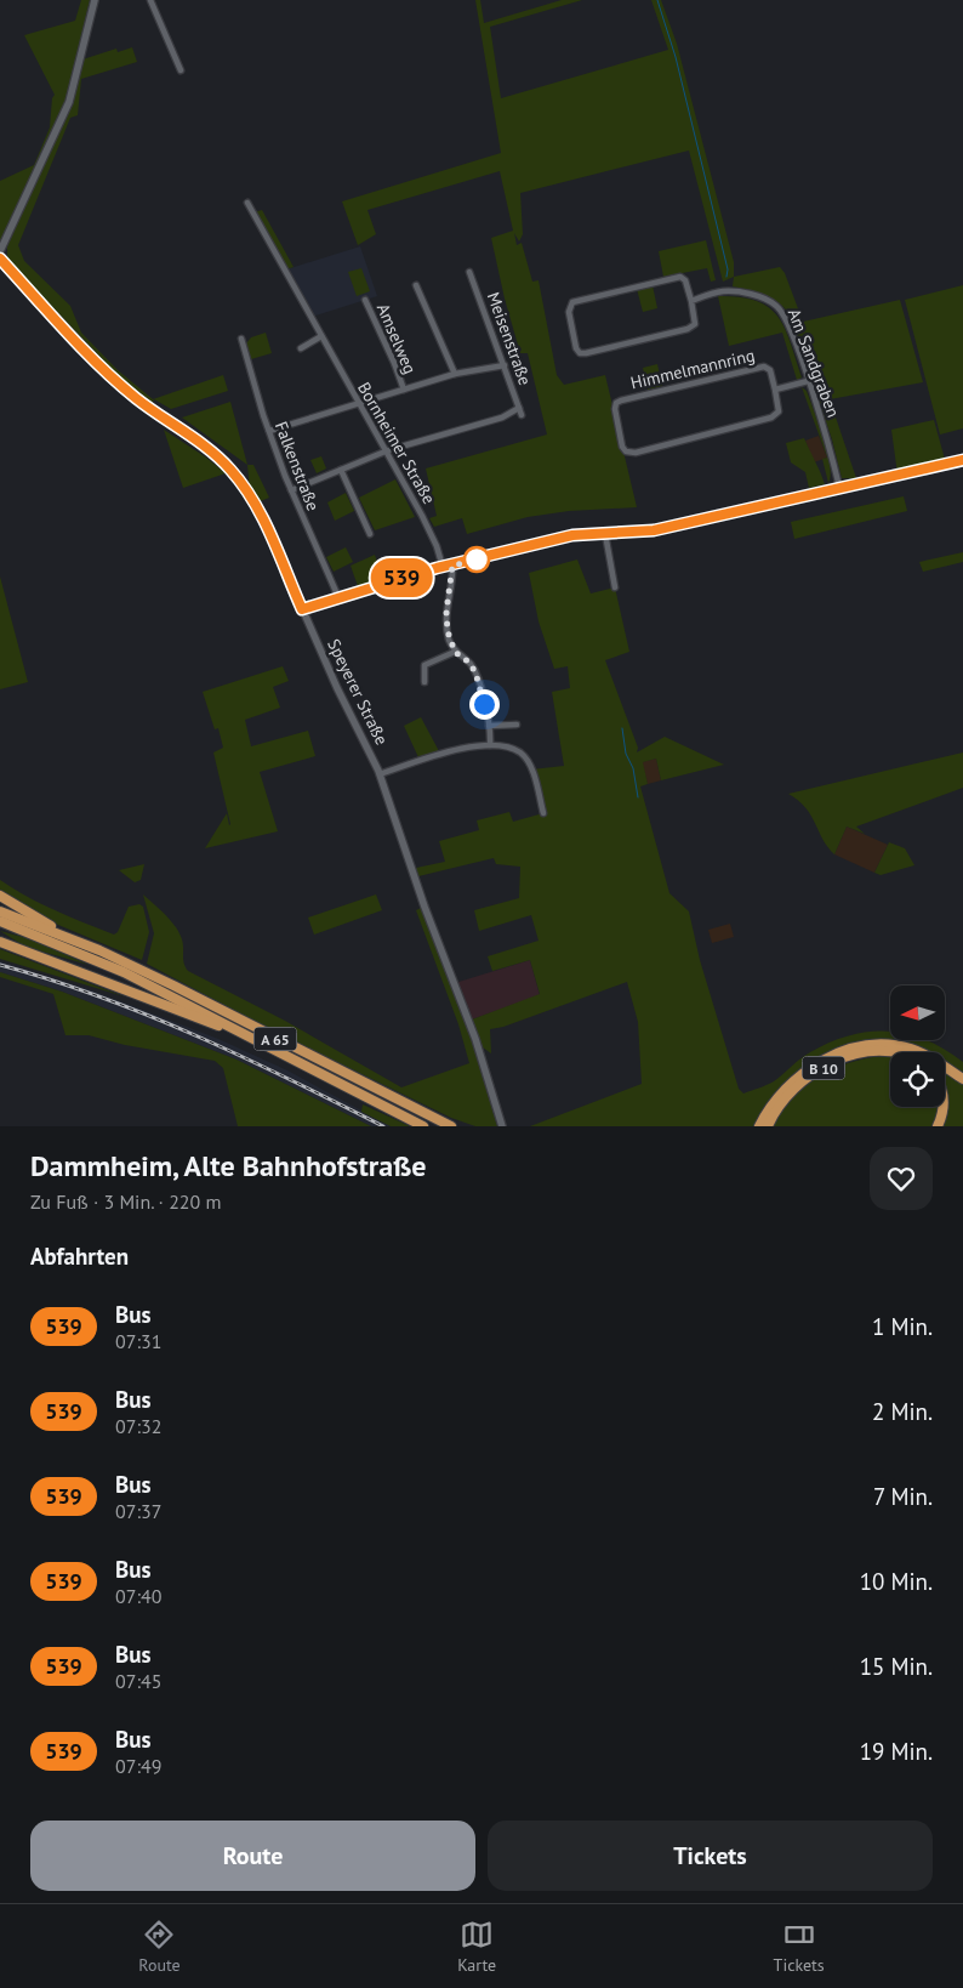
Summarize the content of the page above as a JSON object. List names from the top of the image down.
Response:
{
  "streets": {
    "highway": ["A 65", "B 10"],
    "street": [
      "Amselweg",
      "Meisenstraße",
      "Am Sandgraben",
      "Himmelmannring",
      "Bornheimer Straße",
      "Falkenstraße",
      "Speyerer Straße"
    ]
  },
  "lines": ["bus line 539"],
  "north": "left",
  "page": {
    "on_map": "539",
    "heading": [
      ["Dammheim, Alte Bahnhofstraße", "Zu Fuß · 3 Min. · 220 m"],
      "Abfahrten"
    ],
    "list": [
      {
        "mark": "539",
        "name": "Bus",
        "note": "07:31",
        "value": "1 Min."
      },
      {
        "mark": "539",
        "name": "Bus",
        "note": "07:32",
        "value": "2 Min."
      },
      {
        "mark": "539",
        "name": "Bus",
        "note": "07:37",
        "value": "7 Min."
      },
      {
        "mark": "539",
        "name": "Bus",
        "note": "07:40",
        "value": "10 Min."
      },
      {
        "mark": "539",
        "name": "Bus",
        "note": "07:45",
        "value": "15 Min."
      },
      {
        "mark": "539",
        "name": "Bus",
        "note": "07:49",
        "value": "19 Min."
      }
    ],
    "buttons": ["Route", "Tickets"],
    "tabs": ["Route", "Karte", "Tickets"]
  }
}
